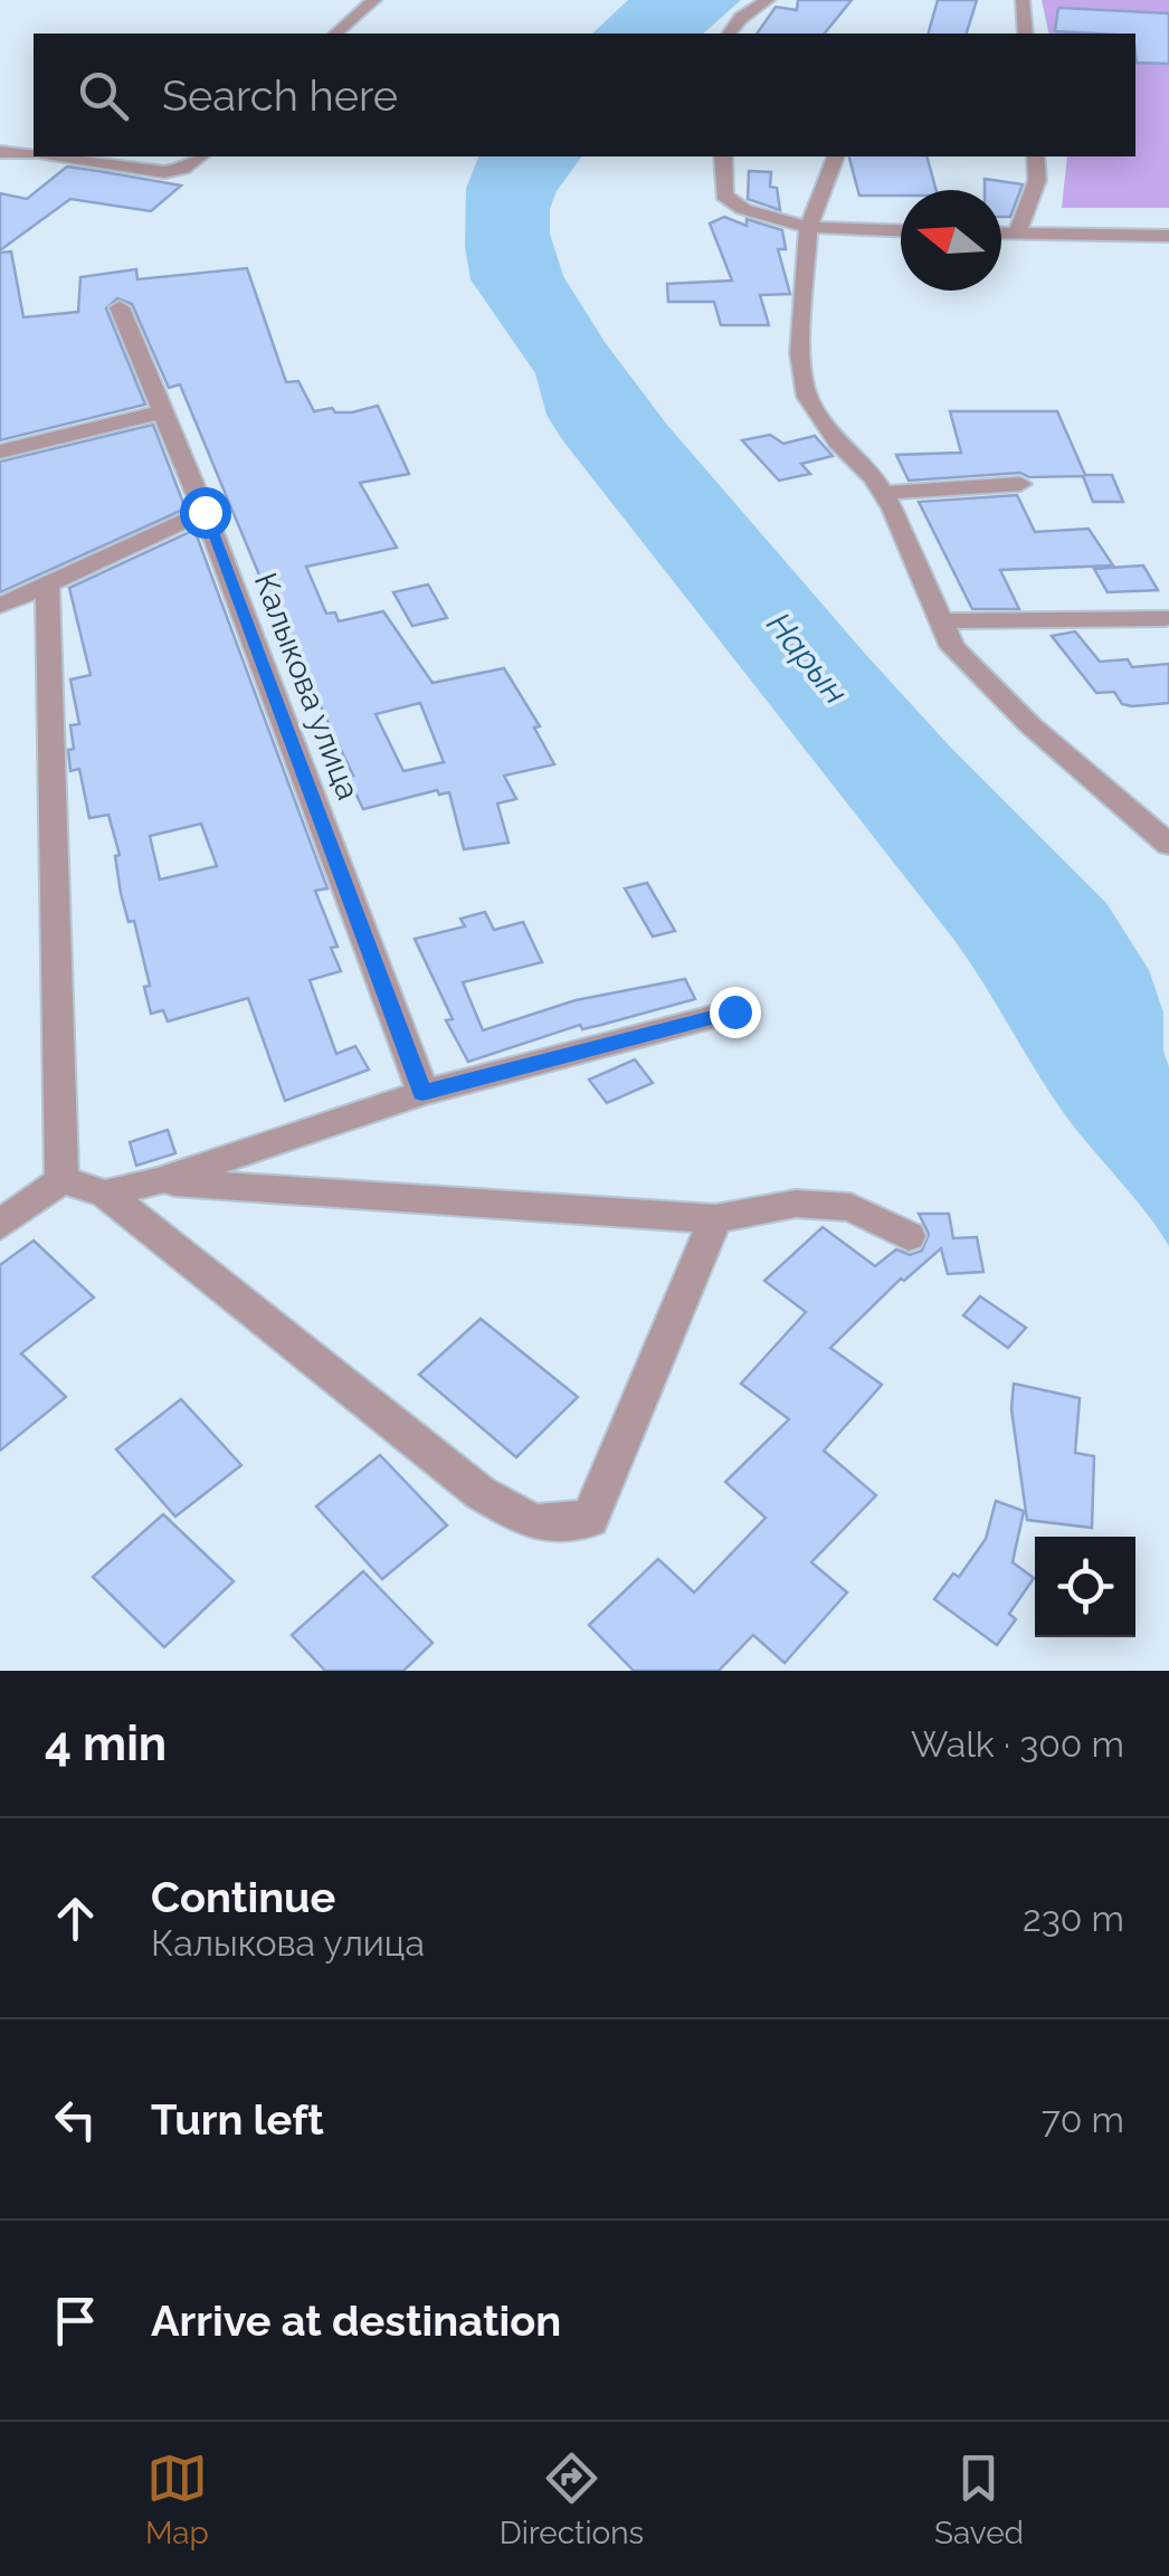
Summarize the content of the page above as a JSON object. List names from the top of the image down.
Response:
{
  "streets": {
    "street": ["Калыкова улица"]
  },
  "water": ["Нарын"],
  "north": "left",
  "page": {
    "search": "Search here",
    "heading": ["4 min", "Walk · 300 m"],
    "list": [
      ["Continue", "Калыкова улица", "230 m"],
      ["Turn left", "70 m"],
      "Arrive at destination"
    ],
    "nav": ["Map", "Directions", "Saved"]
  }
}
